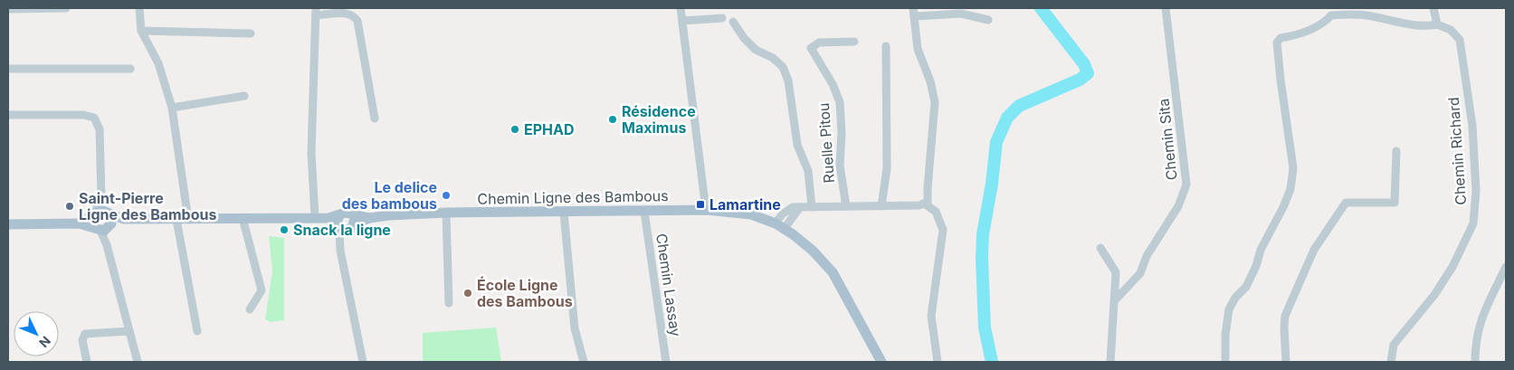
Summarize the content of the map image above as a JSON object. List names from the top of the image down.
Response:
{
  "streets": {
    "main road": ["Chemin Ligne des Bambous"],
    "street": [
      "Chemin Sita",
      "Ruelle Pitou",
      "Chemin Richard",
      "Chemin Lassay"
    ]
  },
  "crossings": [
    ["Chemin Ligne des Bambous", "Chemin Lassay"]
  ],
  "places": {
    "other": [
      "Résidence Maximus",
      "EPHAD",
      "Le delice des bambous",
      "Saint-Pierre Ligne des Bambous",
      "Snack la ligne",
      "École Ligne des Bambous"
    ],
    "transit": ["Lamartine"]
  },
  "north": "bottom right"
}
